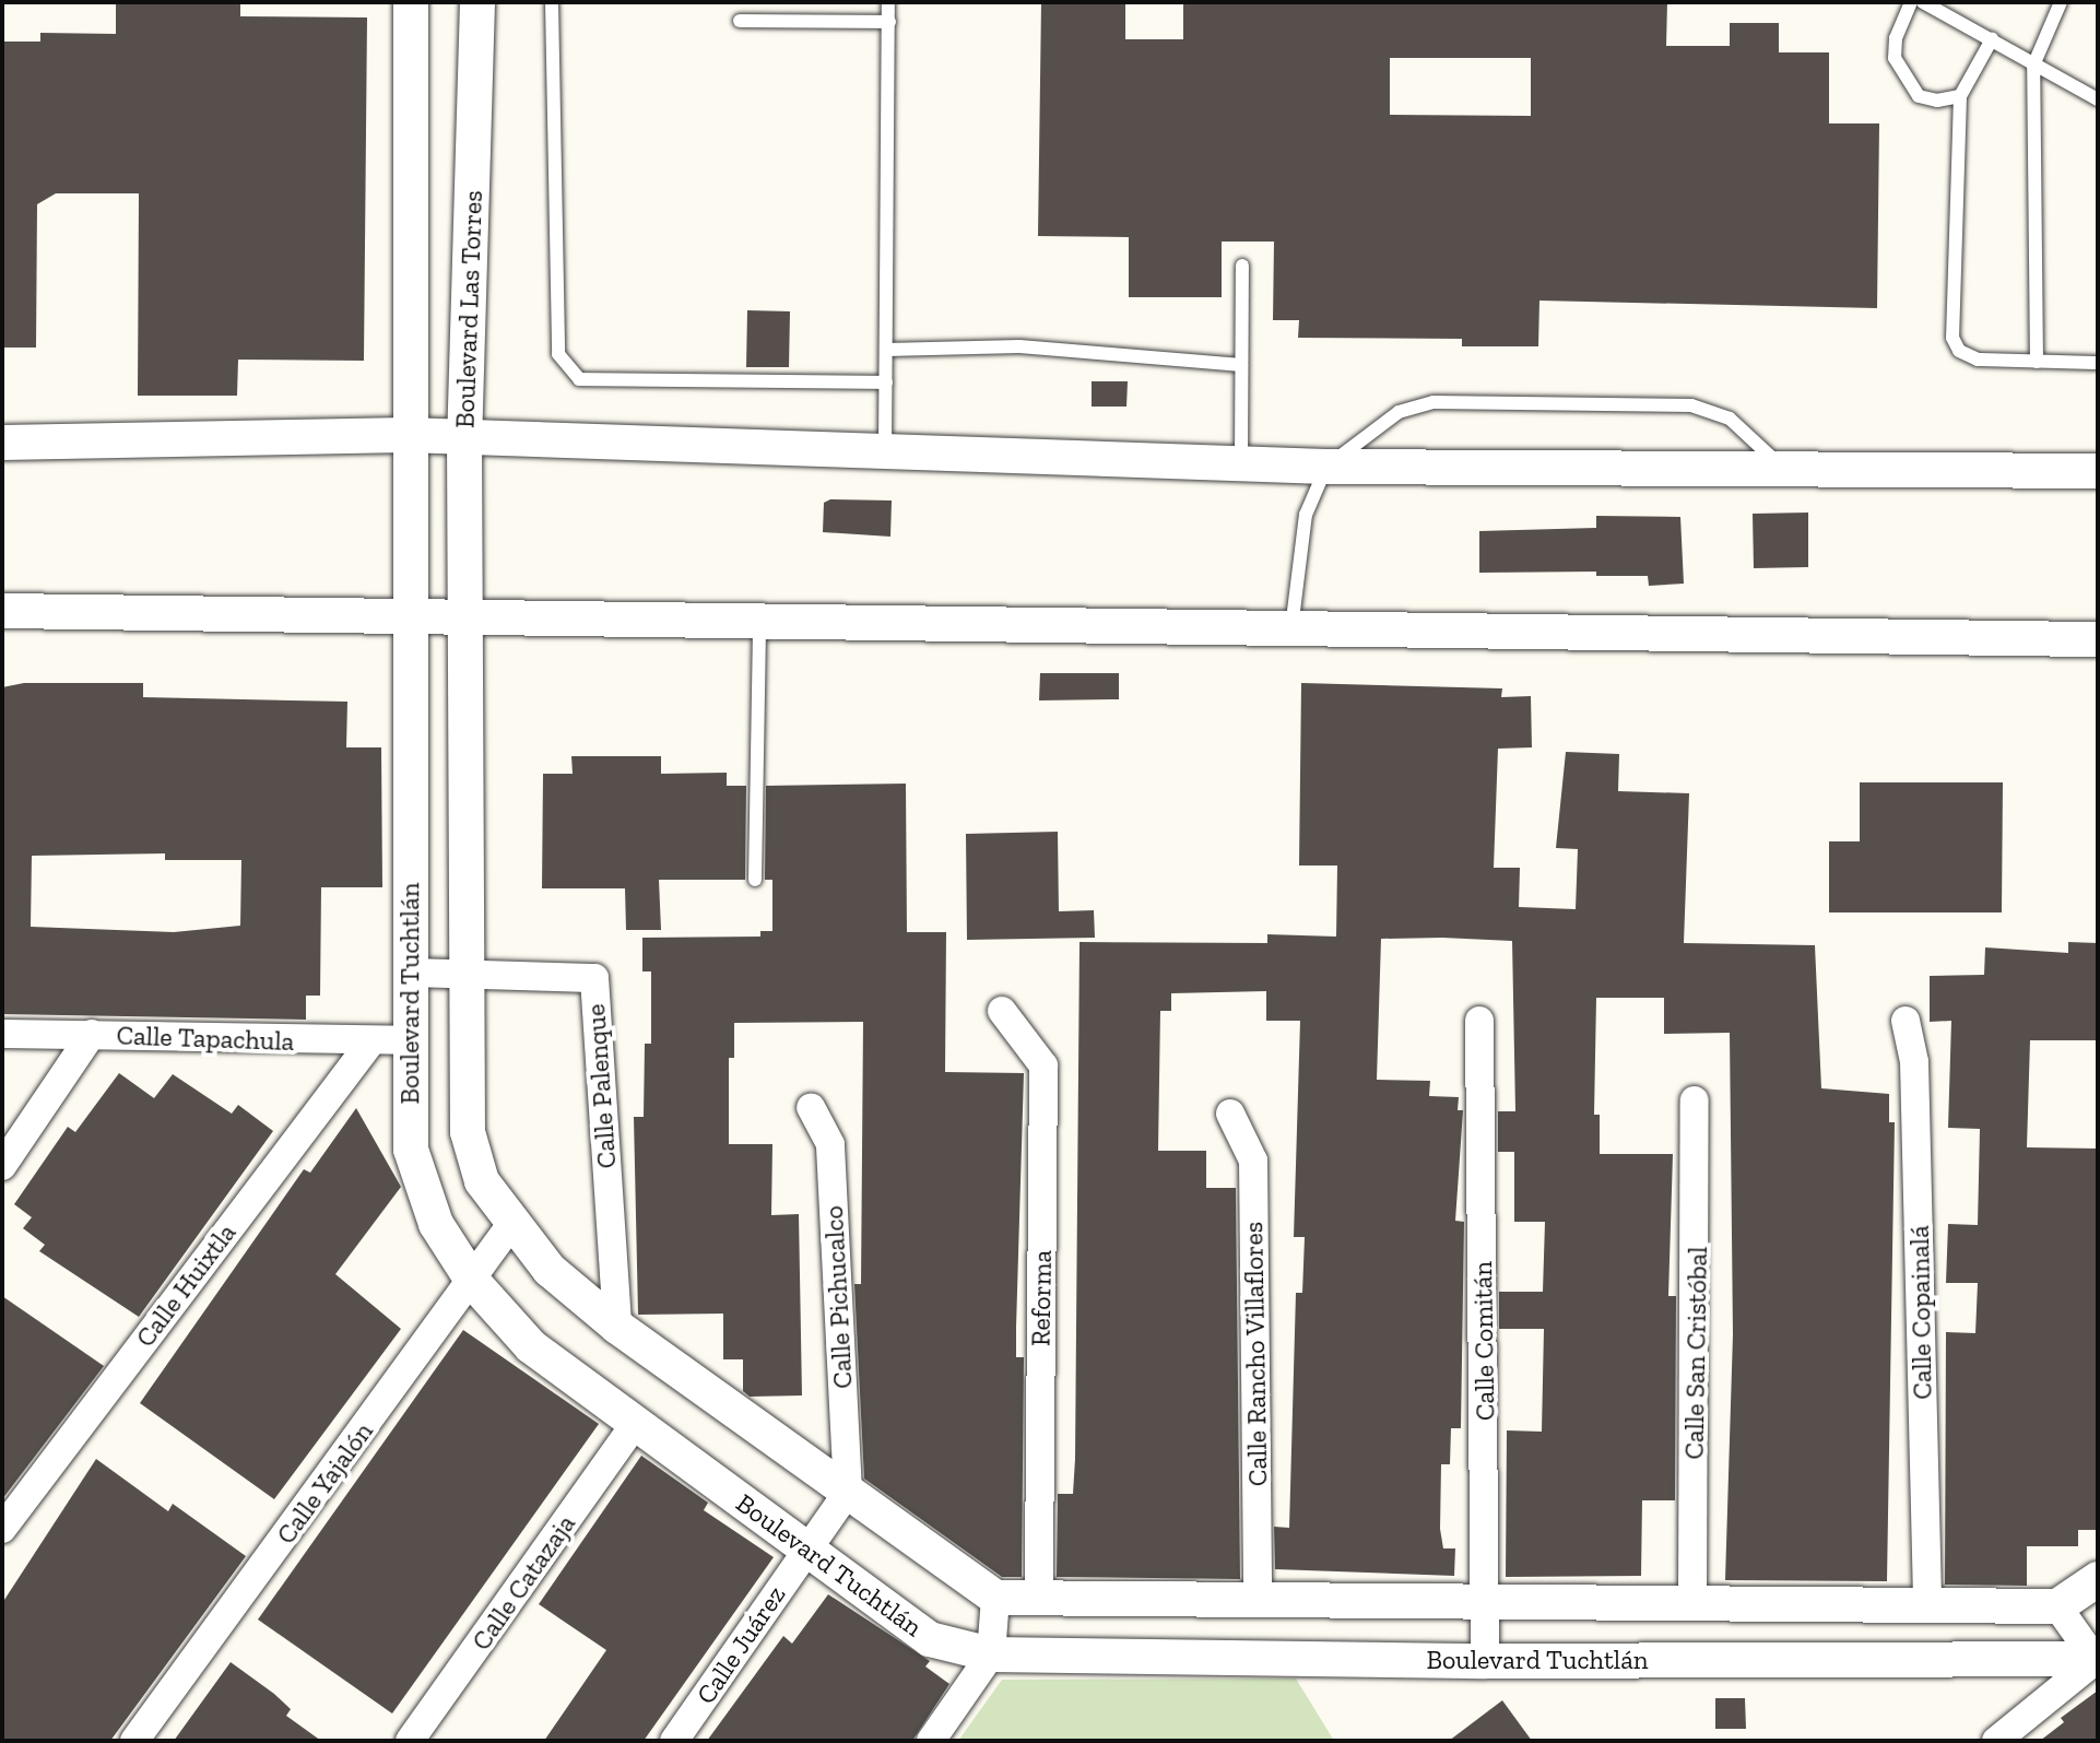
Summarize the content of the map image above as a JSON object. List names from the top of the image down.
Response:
{
  "streets": {
    "street": [
      "Boulevard Las Torres",
      "Boulevard Tuchtlán",
      "Calle Tapachula",
      "Calle Palenque",
      "Calle Huixtla",
      "Calle Pichucalco",
      "Reforma",
      "Calle Copainalá",
      "Calle Comitán",
      "Calle San Cristóbal",
      "Calle Rancho Villaflores",
      "Calle Yajalón",
      "Calle Catazaja",
      "Calle Juárez"
    ]
  },
  "crossings": [
    ["Boulevard Tuchtlán", "Calle Tapachula"],
    ["Boulevard Tuchtlán", "Calle Palenque"],
    ["Boulevard Tuchtlán", "Calle Comitán"],
    ["Boulevard Tuchtlán", "Calle Yajalón"],
    ["Boulevard Tuchtlán", "Calle Catazaja"],
    ["Boulevard Tuchtlán", "Calle Juárez"],
    ["Calle Tapachula", "Calle Huixtla"],
    ["Calle Pichucalco", "Calle Juárez"]
  ]
}
